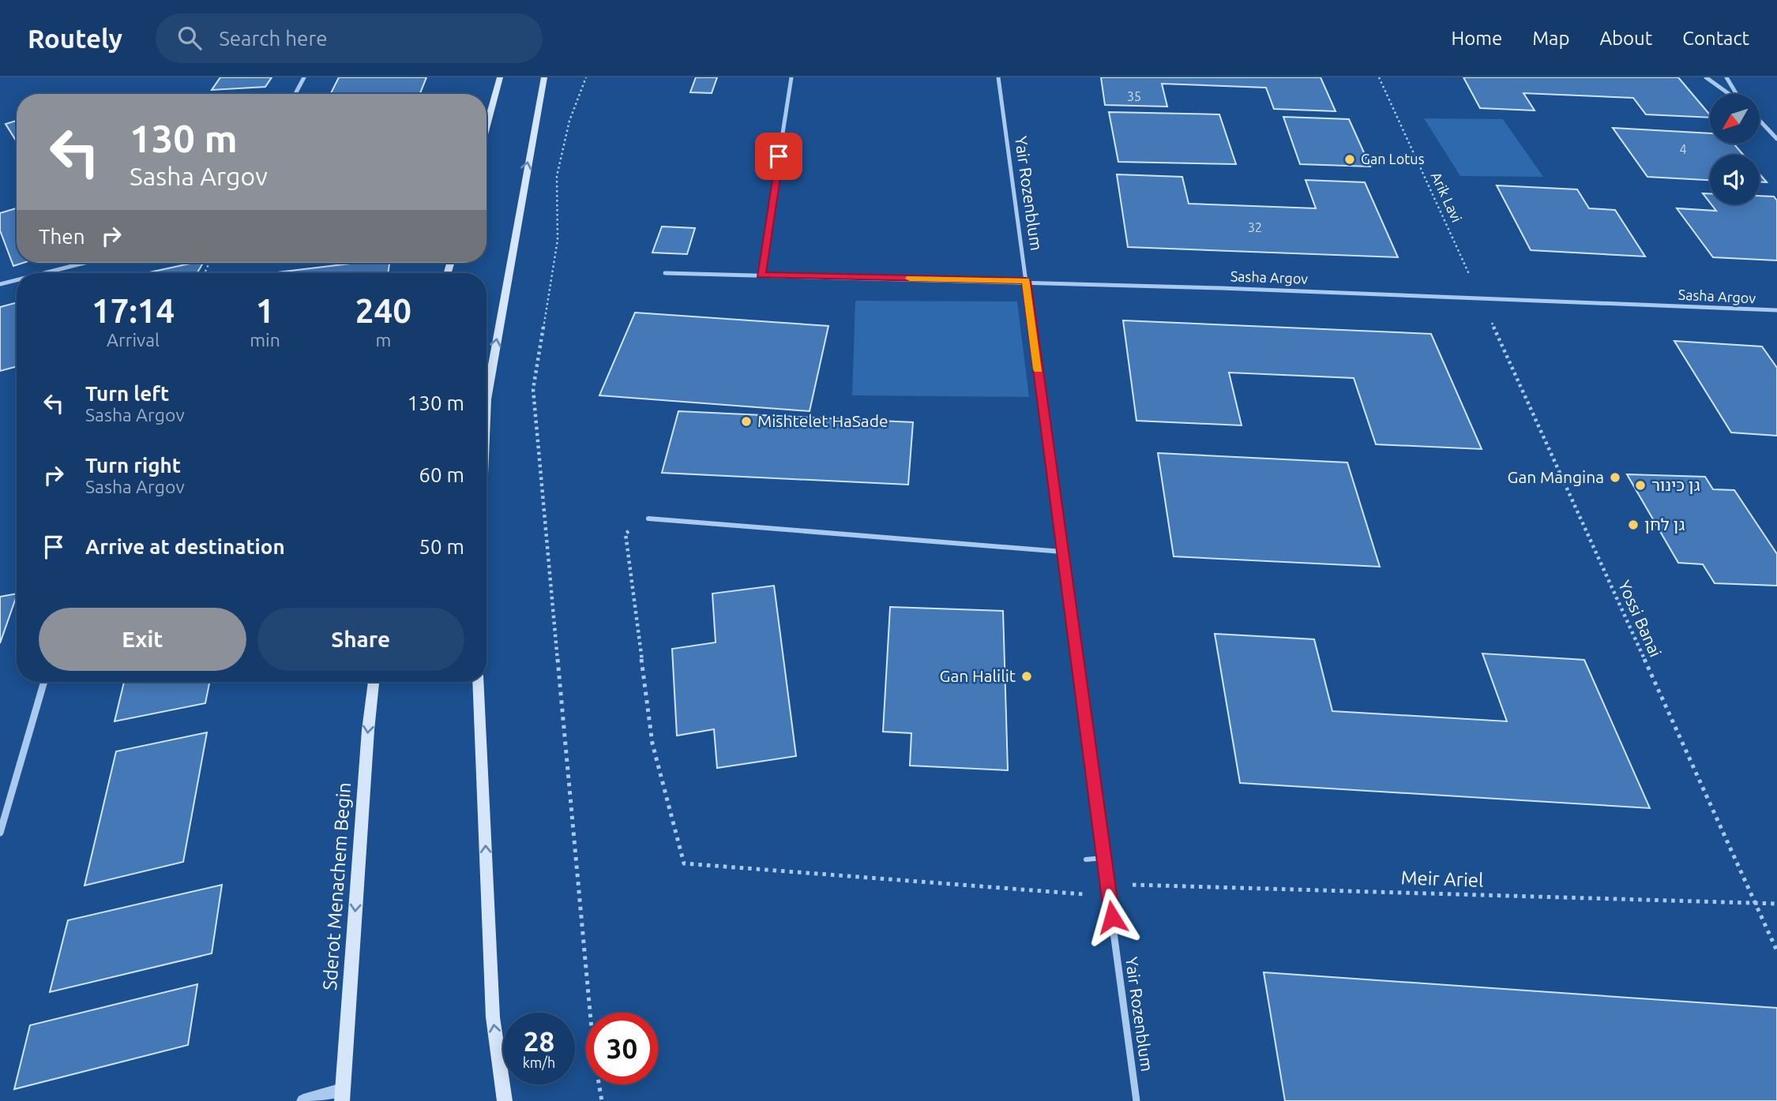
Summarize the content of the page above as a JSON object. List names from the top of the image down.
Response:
{
  "streets": {
    "main road": ["Sderot Menachem Begin"],
    "street": ["Yair Rozenblum", "Sasha Argov"],
    "path": ["Arik Lavi", "Yossi Banai", "Meir Ariel"]
  },
  "crossings": [
    ["Yair Rozenblum", "Sasha Argov"],
    ["Yair Rozenblum", "Meir Ariel"],
    ["Arik Lavi", "Sasha Argov"],
    ["Arik Lavi", "Yossi Banai"],
    ["Sasha Argov", "Yossi Banai"],
    ["Yossi Banai", "Meir Ariel"]
  ],
  "one_way": ["Sderot Menachem Begin"],
  "places": [
    "Gan Lotus",
    "Mishtelet HaSade",
    "Gan Mangina",
    "גן כינור",
    "גן לחן",
    "Gan Halilit"
  ],
  "house_numbers": ["35", "4", "32"],
  "north": "bottom left",
  "page": {
    "header": "Routely",
    "search": "Search here",
    "nav": [
      "Home",
      "Map",
      "About",
      "Contact"
    ],
    "turn": ["130 m", "Sasha Argov"],
    "then": "Then",
    "eta": [
      "17:14",
      "Arrival",
      "1",
      "min",
      "240",
      "m"
    ],
    "list": [
      {
        "name": "Turn left",
        "note": "Sasha Argov",
        "value": "130 m"
      },
      {
        "name": "Turn right",
        "note": "Sasha Argov",
        "value": "60 m"
      },
      {
        "name": "Arrive at destination",
        "value": "50 m"
      }
    ],
    "buttons": ["Exit", "Share"],
    "speed": "28 km/h",
    "limit": "30"
  }
}
